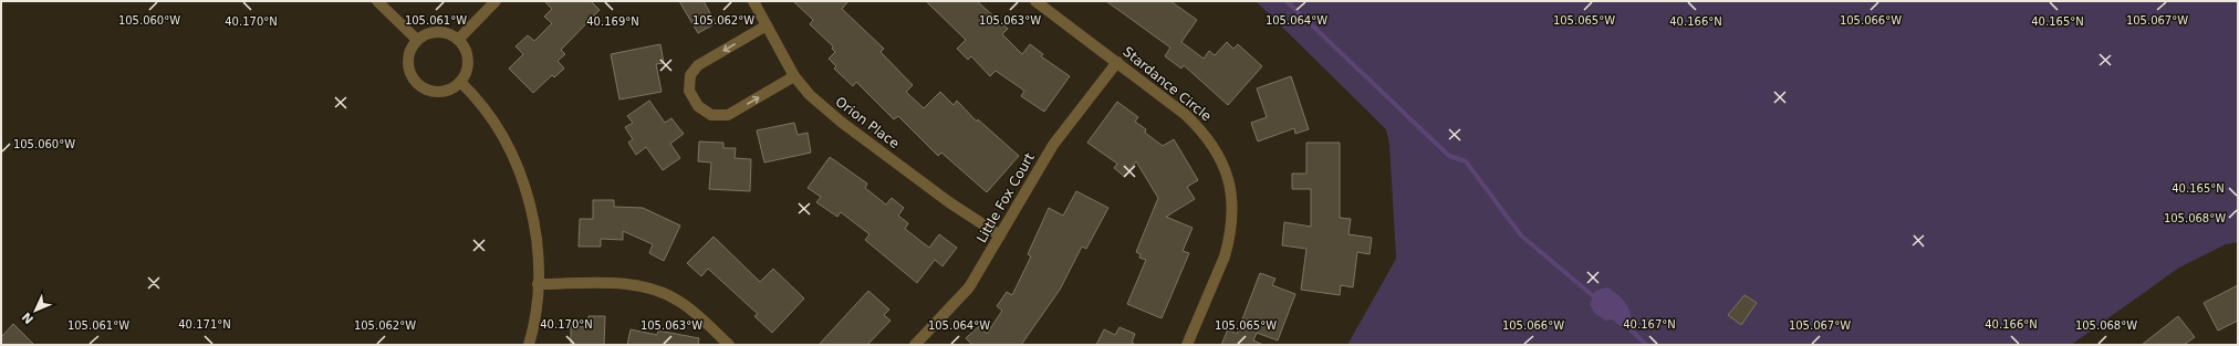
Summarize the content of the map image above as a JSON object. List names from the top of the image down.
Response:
{
  "streets": {
    "street": ["Stardance Circle", "Orion Place", "Little Fox Court"]
  },
  "crossings": [
    ["Stardance Circle", "Little Fox Court"],
    ["Orion Place", "Little Fox Court"]
  ],
  "north": "bottom left",
  "coordinates": [
    "105.060°W",
    "105.061°W",
    "105.062°W",
    "105.063°W",
    "105.064°W",
    "105.065°W",
    "105.066°W",
    "105.067°W",
    "40.166°N",
    "40.170°N",
    "40.169°N",
    "40.165°N",
    "105.068°W",
    "40.171°N",
    "40.167°N"
  ]
}
